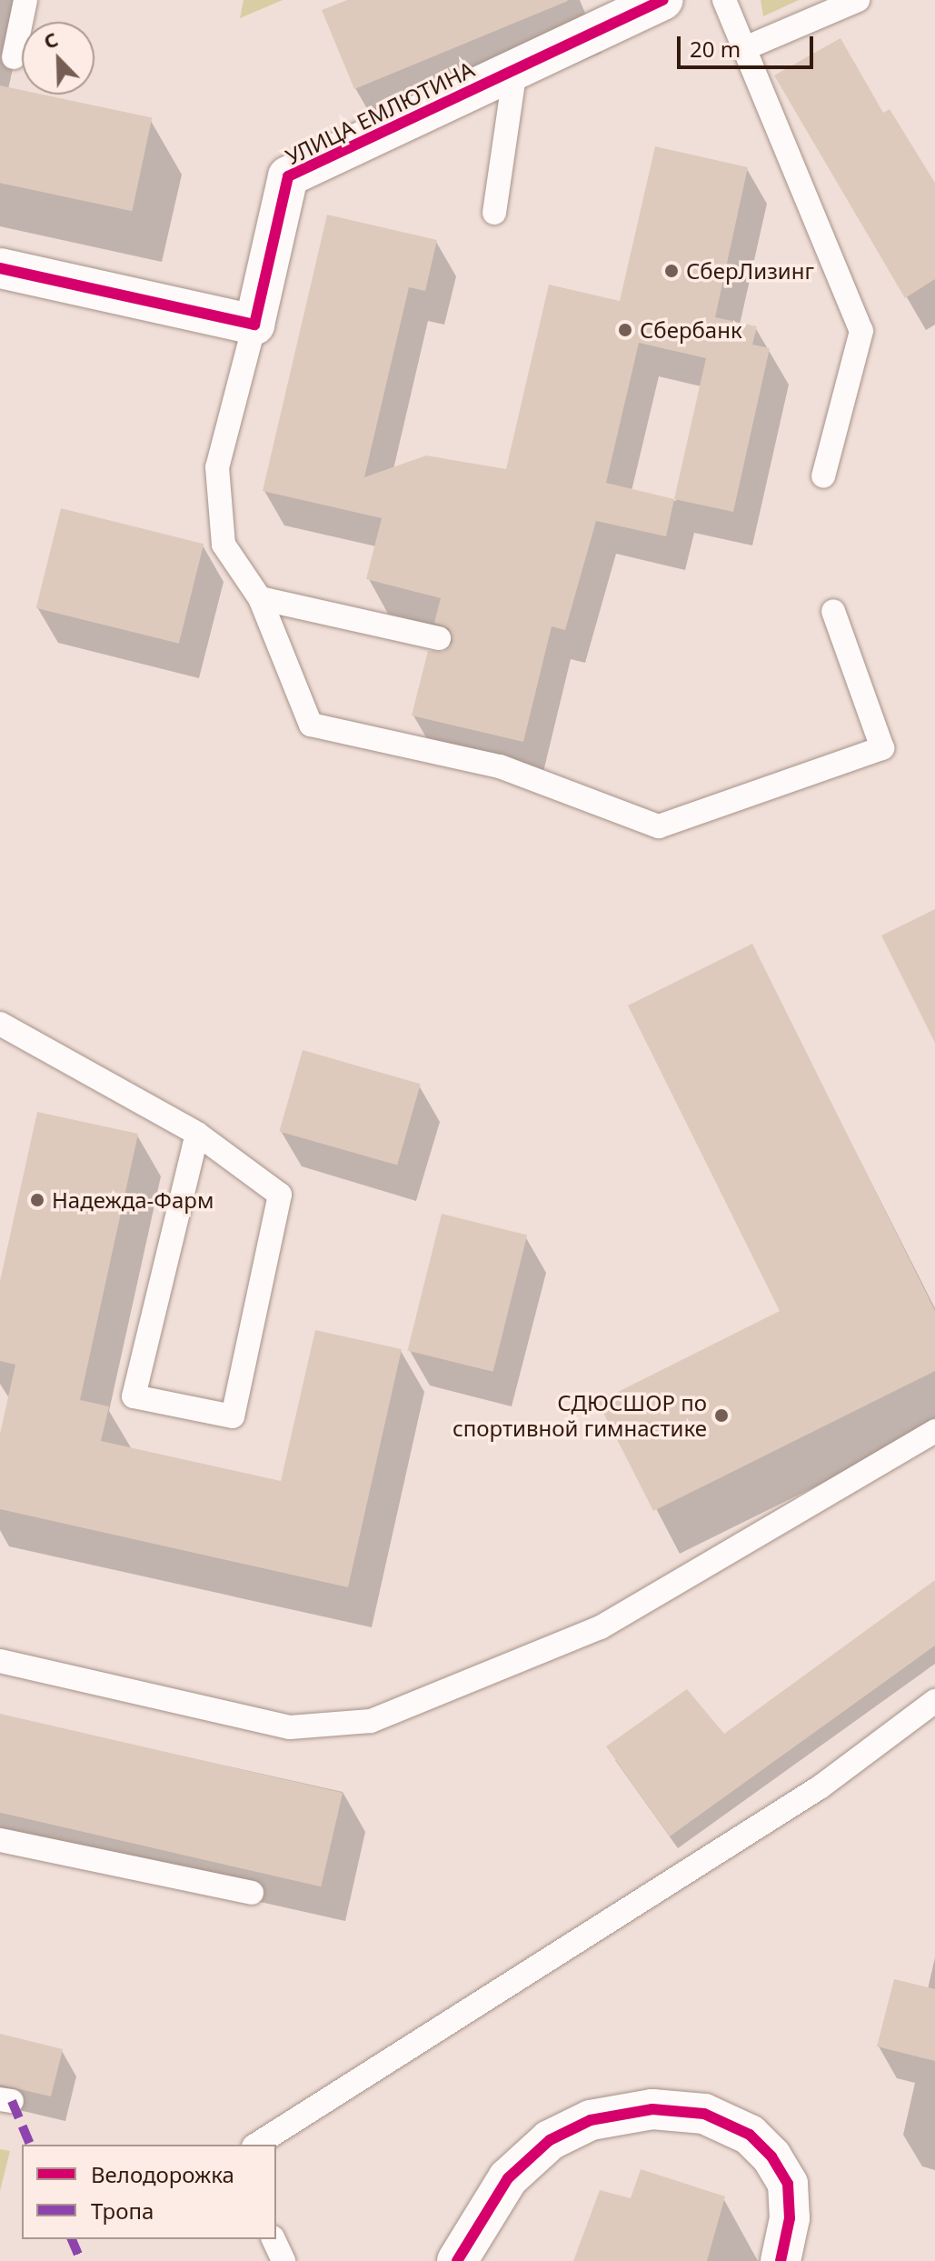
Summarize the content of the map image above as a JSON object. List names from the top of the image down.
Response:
{
  "streets": {
    "street": ["УЛИЦА ЕМЛЮТИНА"]
  },
  "places": [
    "СберЛизинг",
    "Сбербанк",
    "Надежда-Фарм",
    "СДЮСШОР по спортивной гимнастике"
  ],
  "legend": ["Велодорожка", "Тропа"],
  "scale_bar": "20 m",
  "north": "top left"
}
